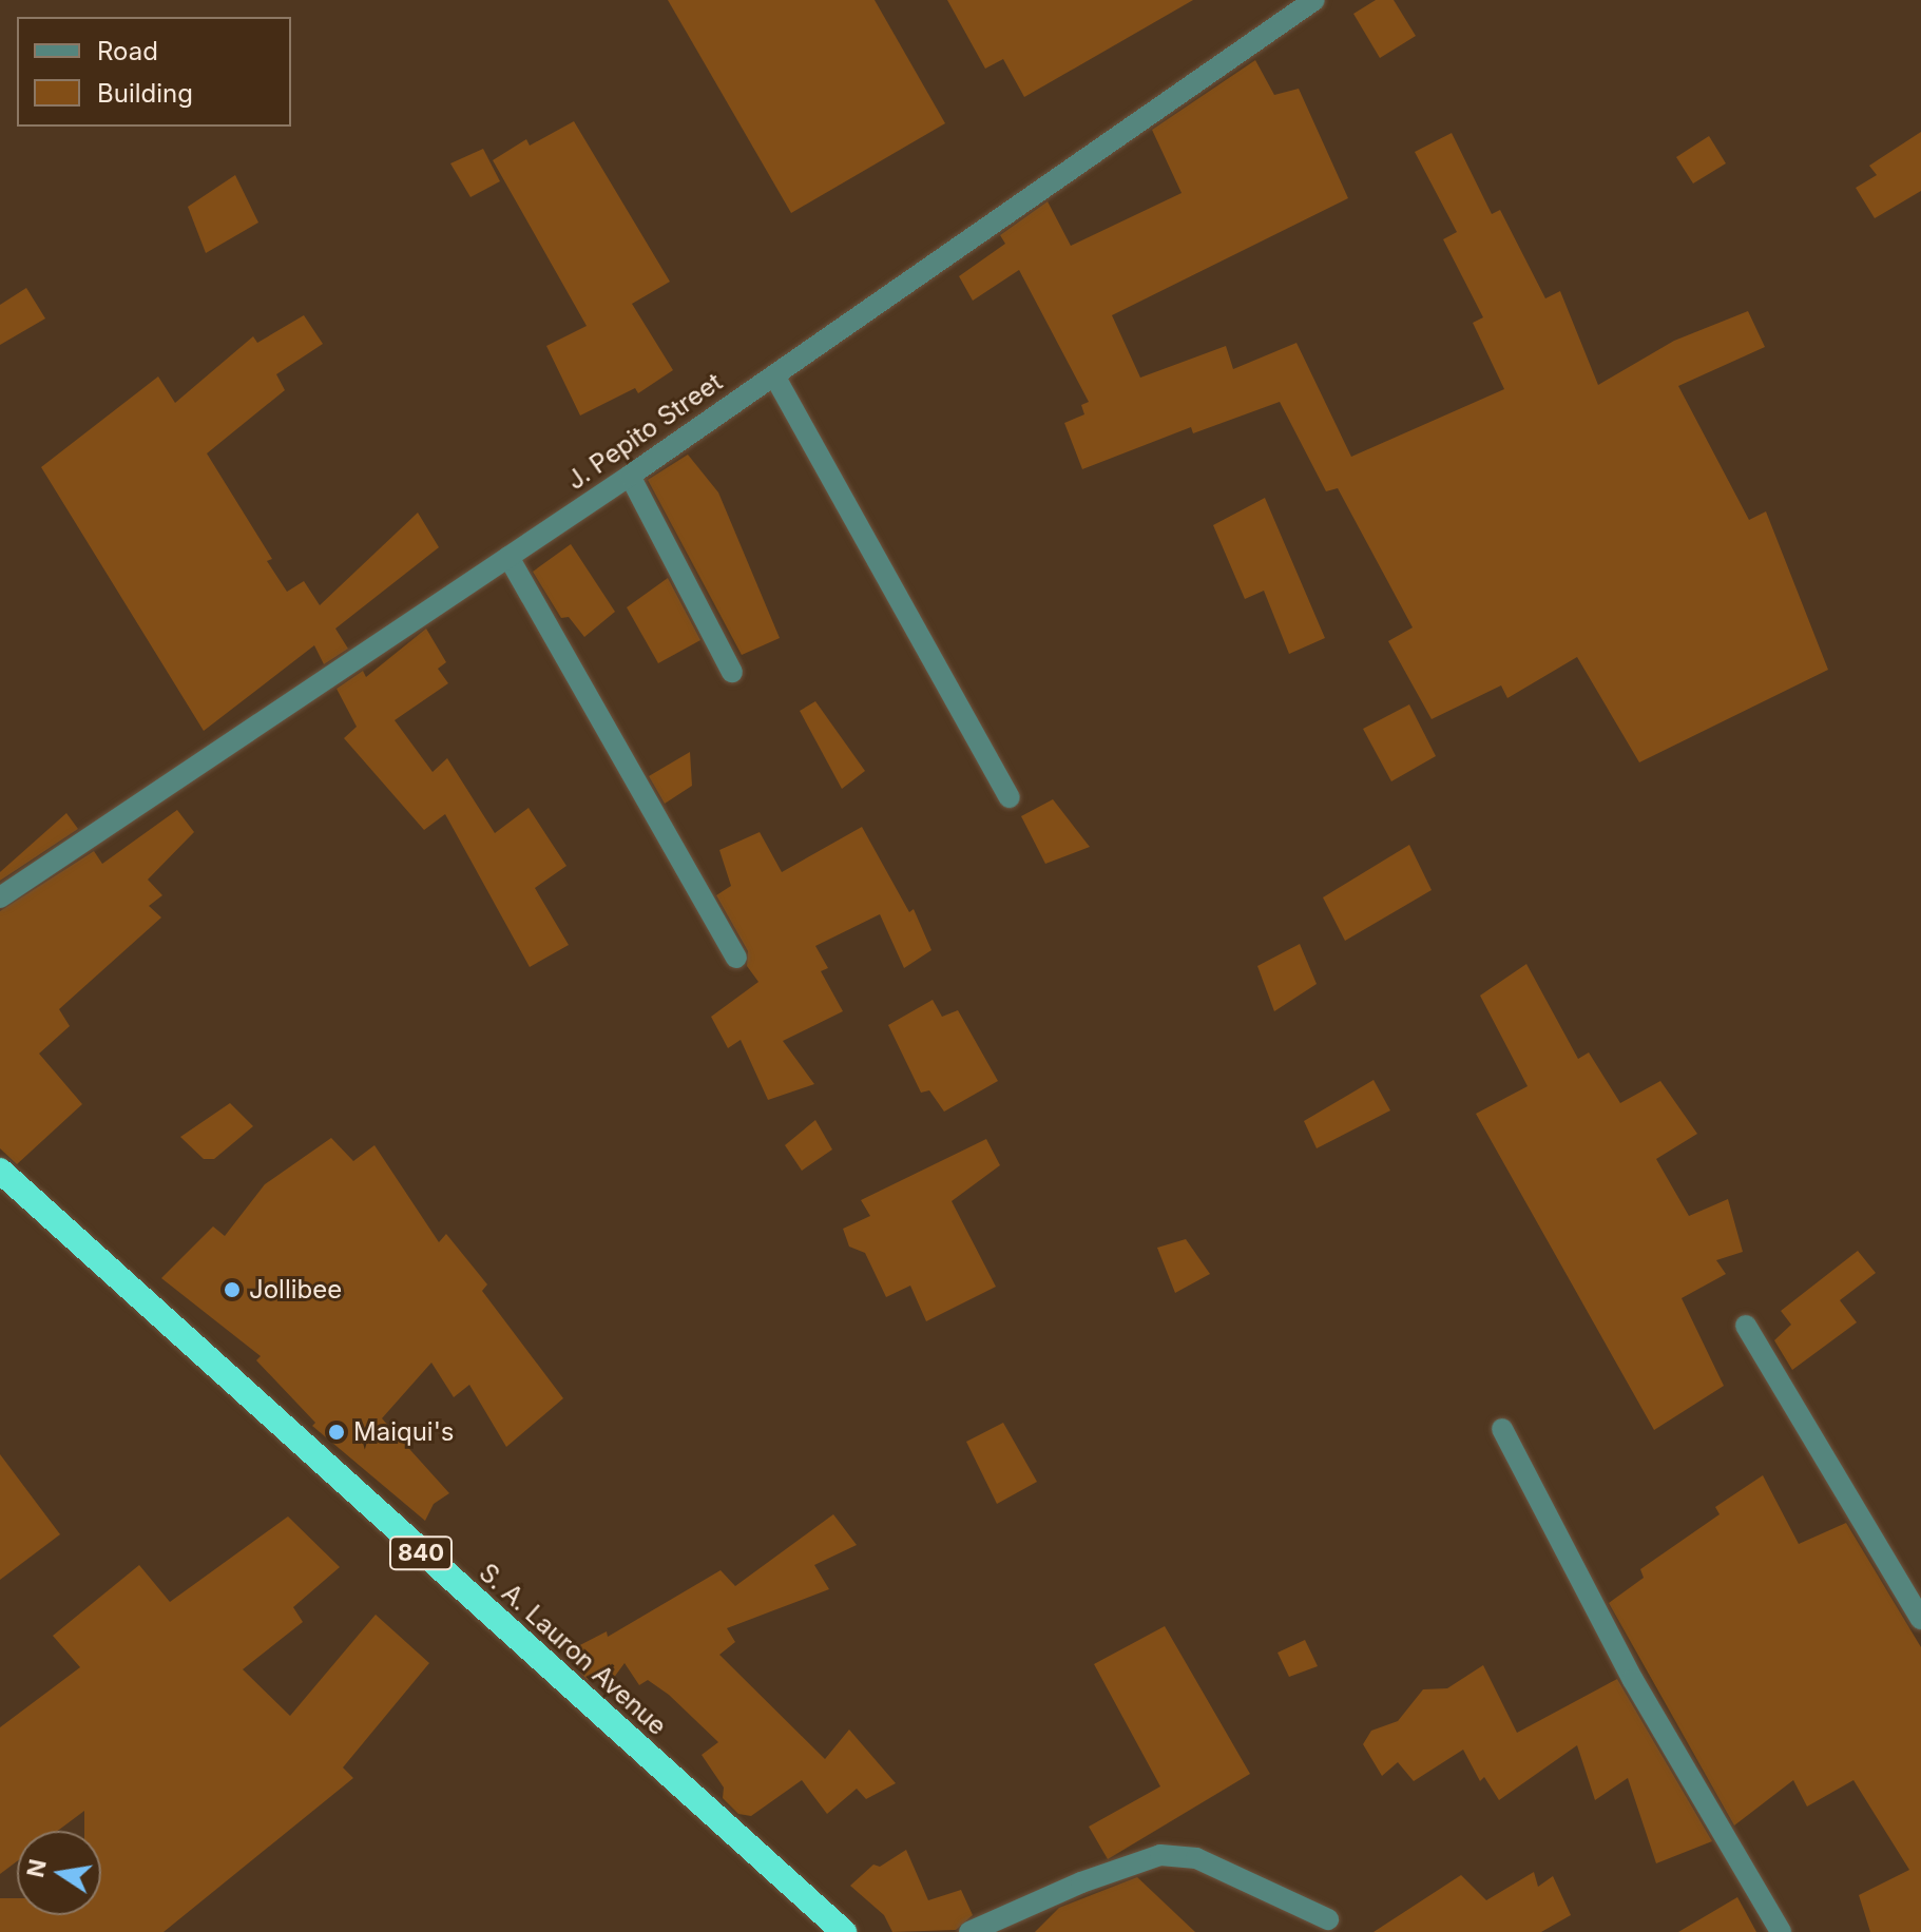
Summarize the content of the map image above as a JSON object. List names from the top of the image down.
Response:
{
  "streets": {
    "highway": ["840", "S. A. Lauron Avenue"],
    "street": ["J. Pepito Street"]
  },
  "places": ["Jollibee", "Maiqui's"],
  "legend": ["Road", "Building"],
  "north": "left"
}
